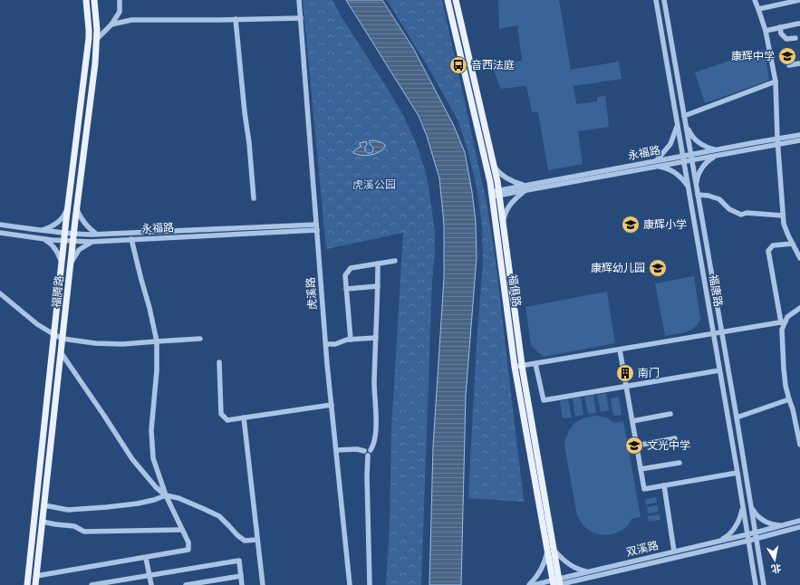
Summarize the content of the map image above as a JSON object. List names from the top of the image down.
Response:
{
  "streets": {
    "main road": ["福俱路", "福腾路"],
    "street": [
      "永福路",
      "福唐路",
      "虎溪路",
      "双溪路"
    ]
  },
  "crossings": [
    ["永福路", "福俱路"],
    ["永福路", "福唐路"],
    ["永福路", "福腾路"],
    ["永福路", "虎溪路"],
    ["福俱路", "双溪路"],
    ["福唐路", "双溪路"]
  ],
  "parks": ["虎溪公园"],
  "places": {
    "school or university": [
      "康辉中学",
      "康辉小学",
      "康辉幼儿园",
      "文光中学"
    ],
    "bus stop": ["音西法庭"],
    "building": ["南门"]
  },
  "north": "bottom"
}
